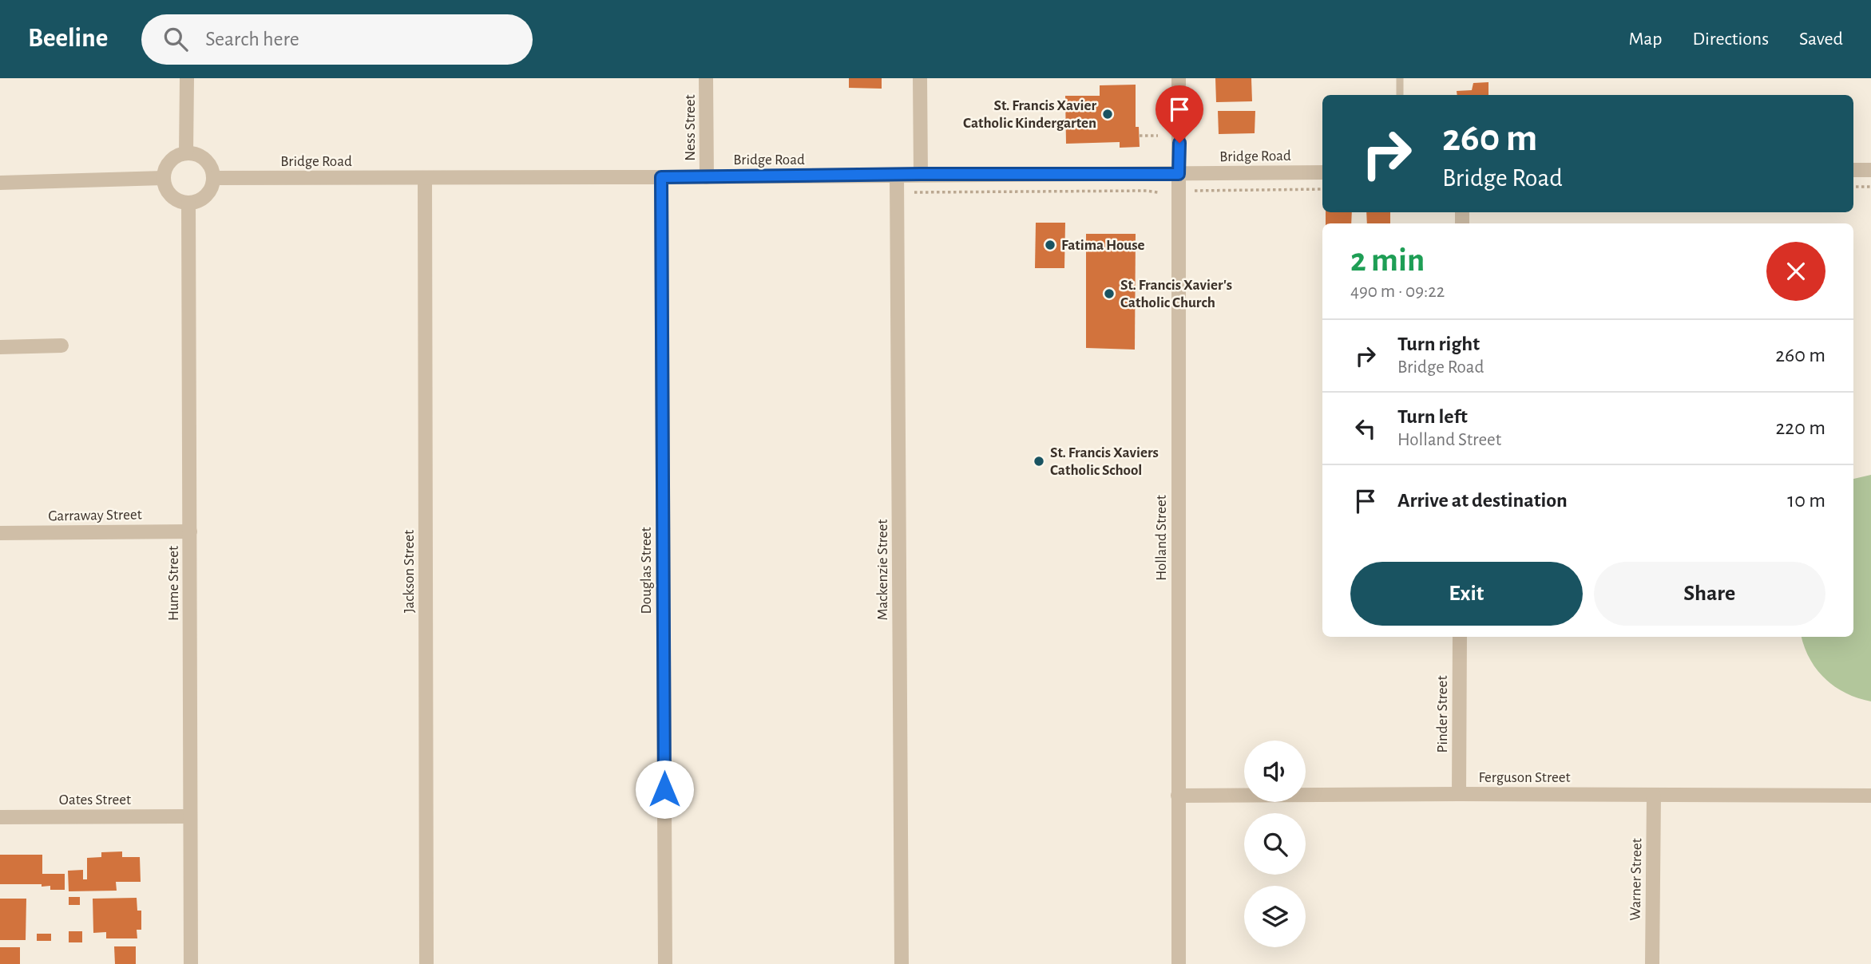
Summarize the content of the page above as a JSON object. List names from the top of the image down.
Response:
{
  "streets": {
    "street": [
      "Ness Street",
      "Bridge Road",
      "Garraway Street",
      "Holland Street",
      "Mackenzie Street",
      "Douglas Street",
      "Jackson Street",
      "Hume Street",
      "Pinder Street",
      "Ferguson Street",
      "Oates Street",
      "Warner Street"
    ]
  },
  "crossings": [
    ["Ness Street", "Bridge Road"],
    ["Bridge Road", "Holland Street"],
    ["Bridge Road", "Mackenzie Street"],
    ["Bridge Road", "Douglas Street"],
    ["Bridge Road", "Jackson Street"],
    ["Bridge Road", "Hume Street"],
    ["Garraway Street", "Hume Street"],
    ["Holland Street", "Ferguson Street"],
    ["Hume Street", "Oates Street"],
    ["Pinder Street", "Ferguson Street"],
    ["Ferguson Street", "Warner Street"]
  ],
  "places": [
    "St. Francis Xavier Catholic Kindergarten",
    "Fatima House",
    "St. Francis Xavier's Catholic Church",
    "St. Francis Xaviers Catholic School"
  ],
  "page": {
    "header": "Beeline",
    "search": "Search here",
    "nav": ["Map", "Directions", "Saved"],
    "turn": ["260 m", "Bridge Road"],
    "heading": ["2 min", "490 m · 09:22"],
    "list": [
      {
        "name": "Turn right",
        "note": "Bridge Road",
        "value": "260 m"
      },
      {
        "name": "Turn left",
        "note": "Holland Street",
        "value": "220 m"
      },
      {
        "name": "Arrive at destination",
        "value": "10 m"
      }
    ],
    "buttons": ["Exit", "Share"]
  }
}
